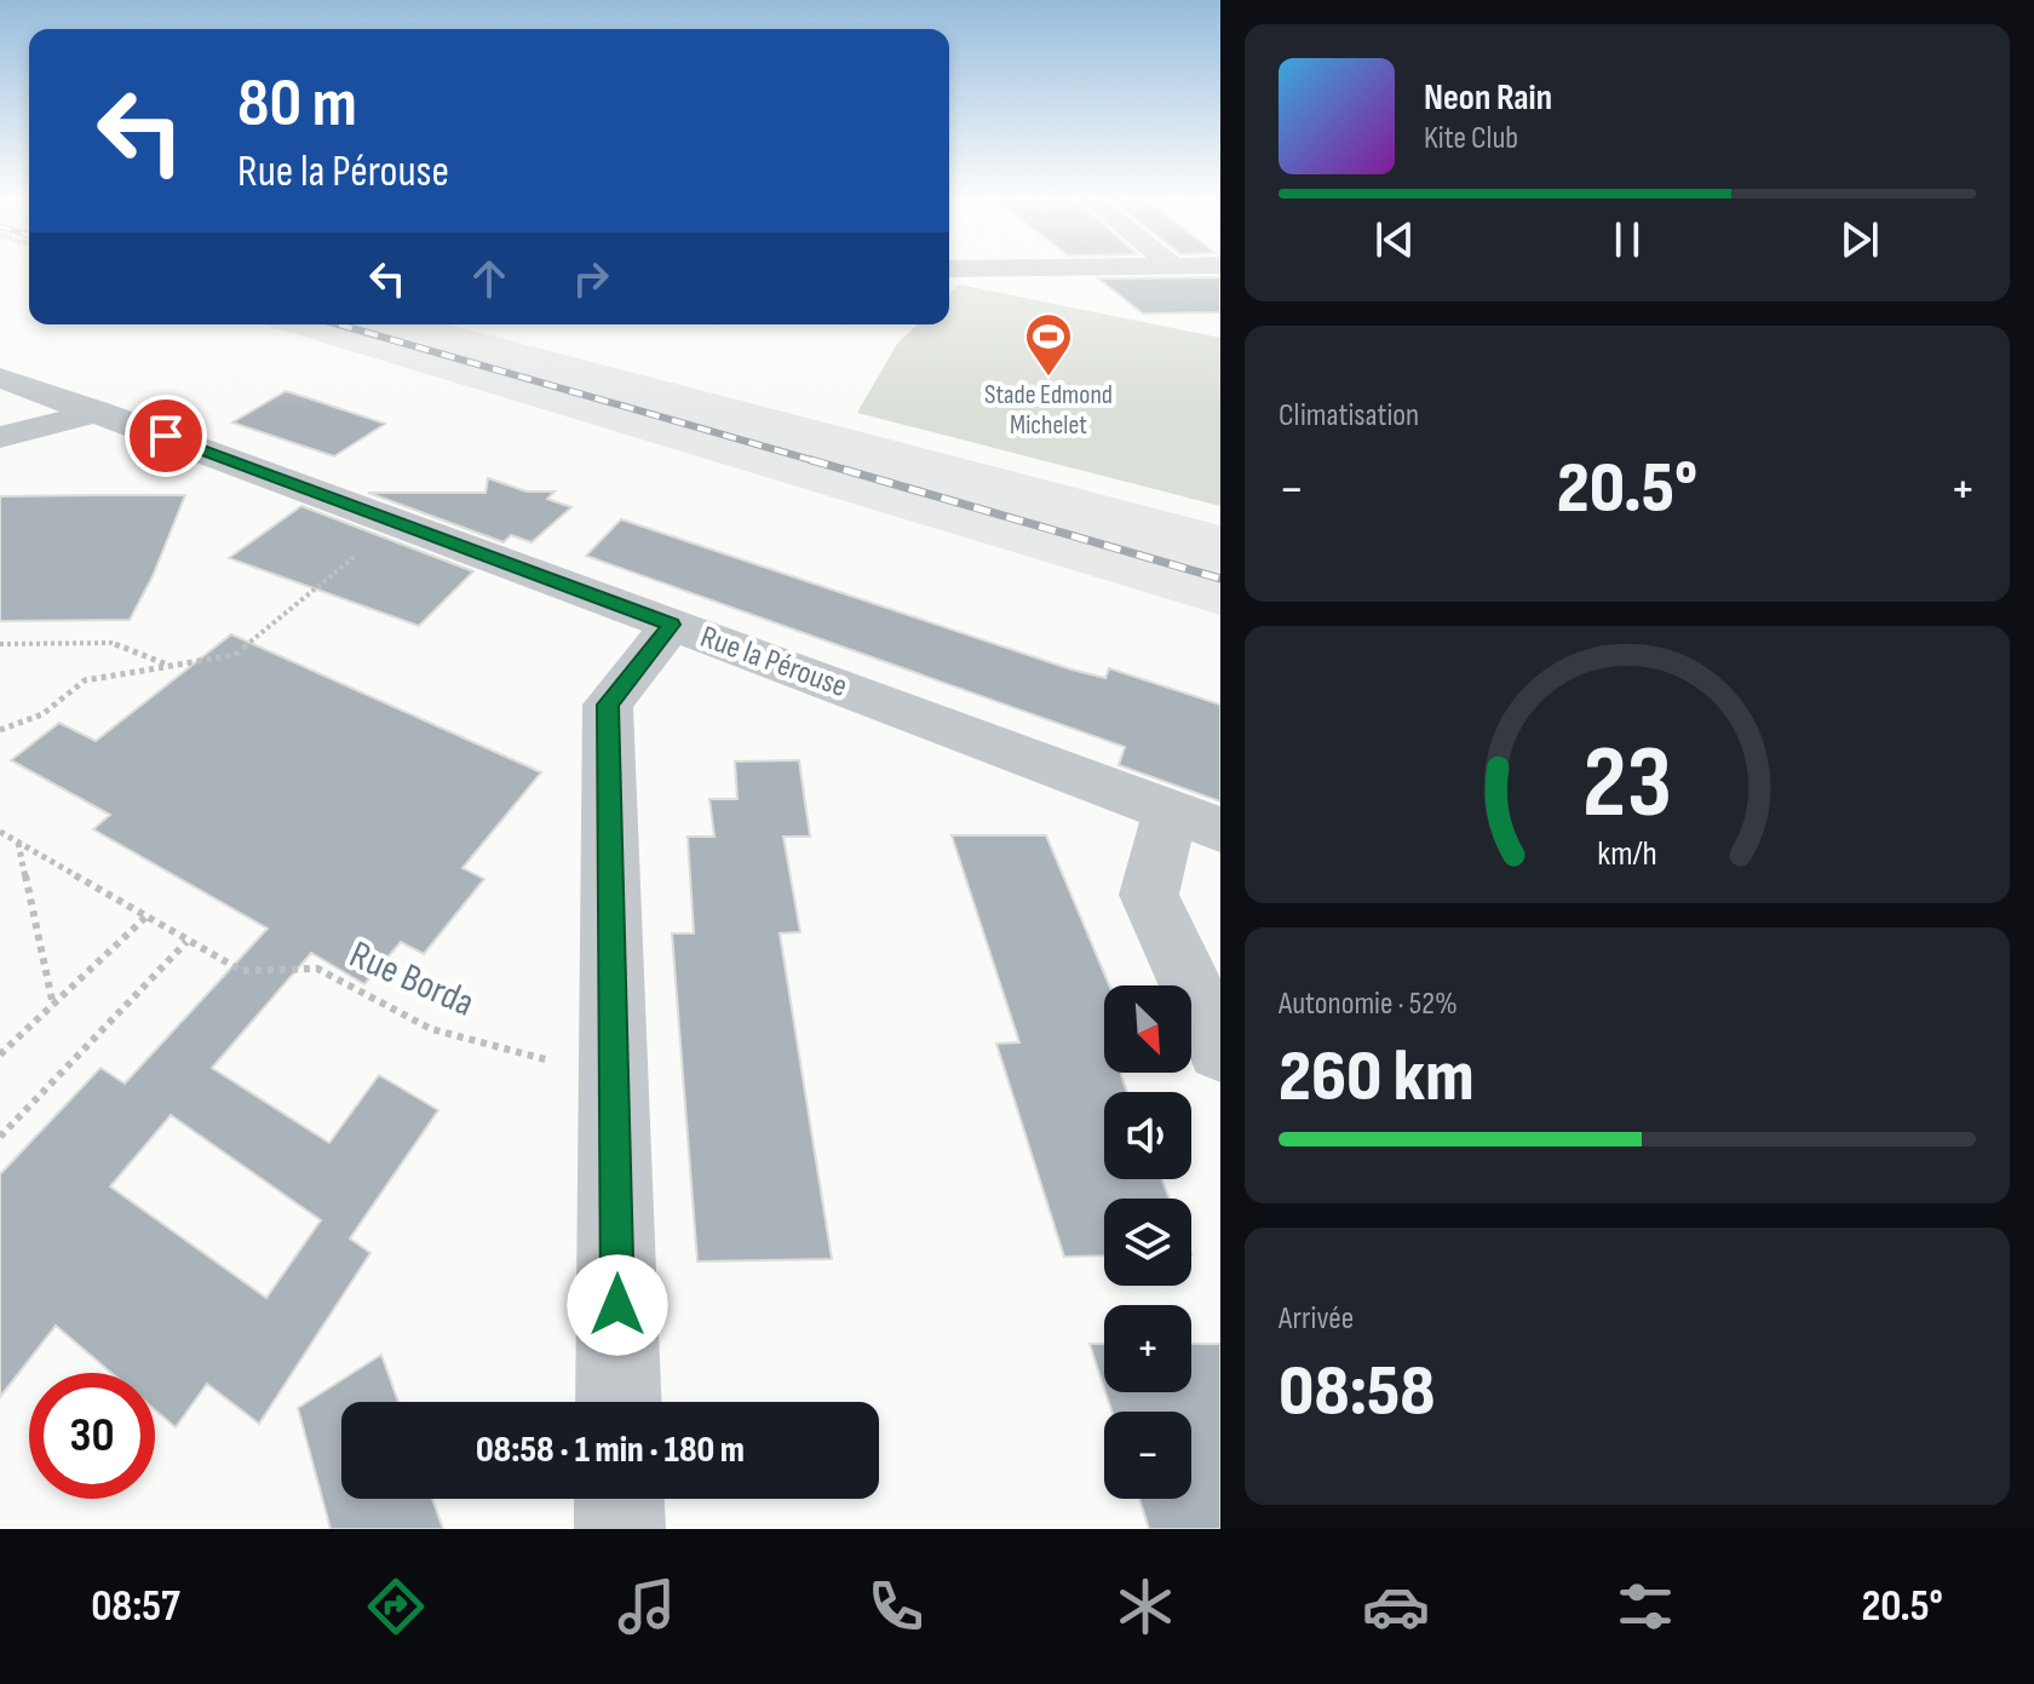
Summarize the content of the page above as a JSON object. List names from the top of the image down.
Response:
{
  "streets": {
    "street": ["Rue la Pérouse"],
    "path": ["Rue Borda"]
  },
  "places": {
    "sports": ["Stade Edmond Michelet"]
  },
  "north": "bottom right",
  "page": {
    "turn": ["80 m", "Rue la Pérouse"],
    "song": ["Neon Rain", "Kite Club"],
    "tile": [
      "Climatisation",
      ["Autonomie · 52%", "260 km"],
      ["Arrivée", "08:58"]
    ],
    "heat": ["−", "20.5°", "+"],
    "map_buttons": ["+", "−"],
    "limit": "30",
    "trip": "08:58 · 1 min · 180 m",
    "tabs": ["08:57", "20.5°"],
    "gauge": ["23", "km/h"]
  }
}
